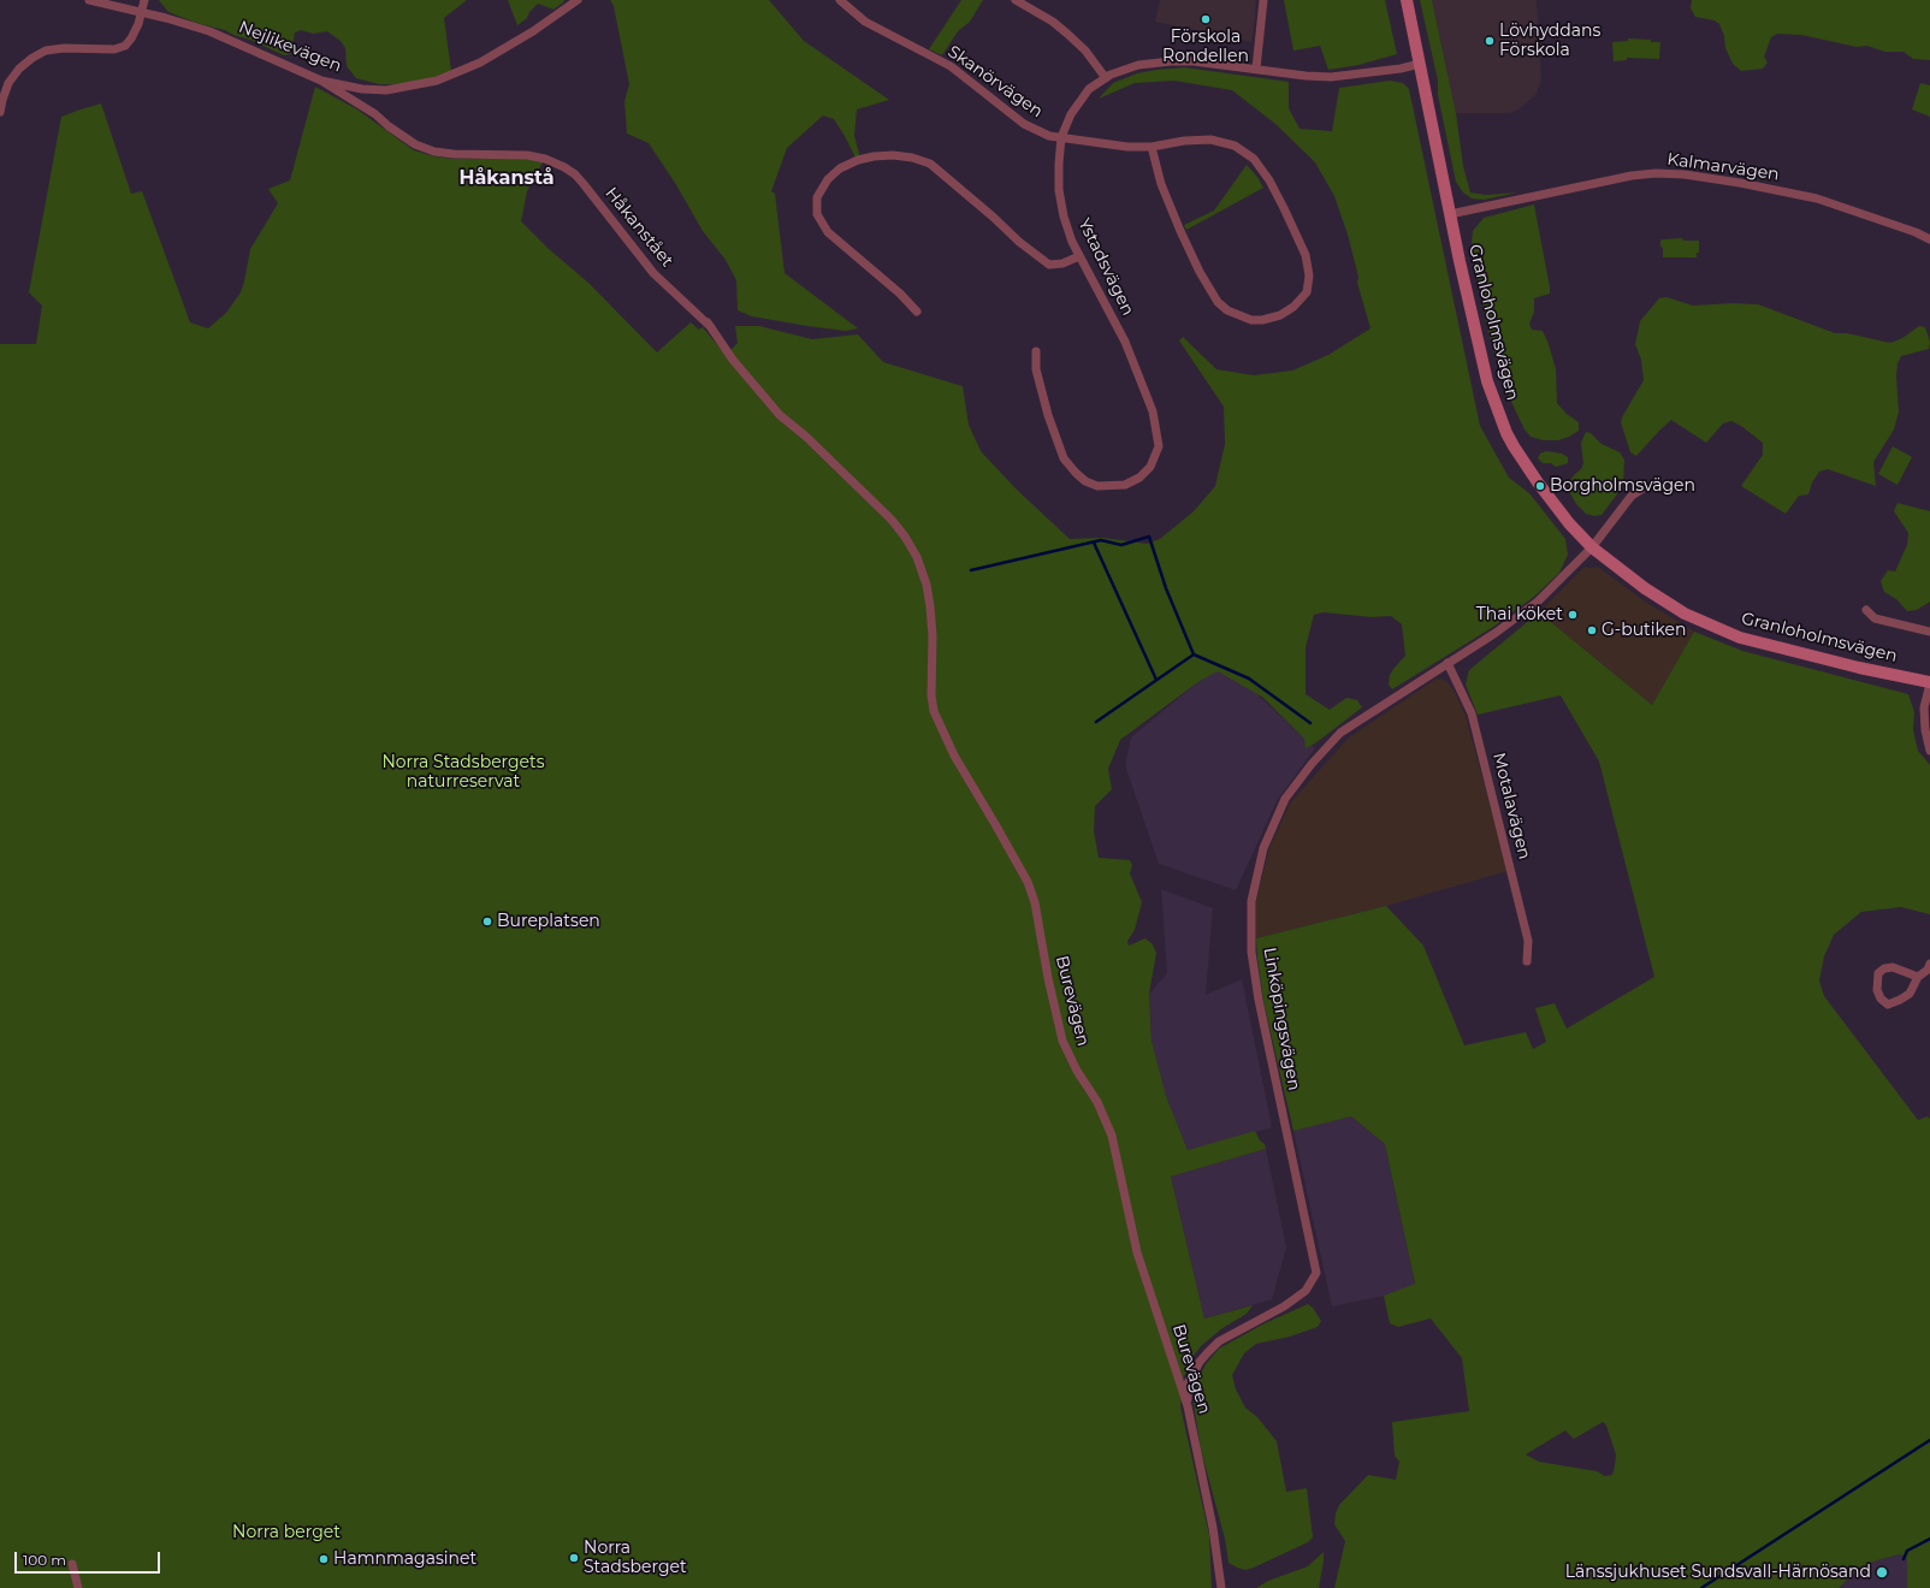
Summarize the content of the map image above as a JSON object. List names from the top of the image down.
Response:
{
  "streets": {
    "street": [
      "Nejlikevägen",
      "Skanörvägen",
      "Kalmarvägen",
      "Håkanstået",
      "Ystadsvägen",
      "Granloholmsvägen",
      "Motalavägen",
      "Burevägen",
      "Linköpingsvägen"
    ]
  },
  "crossings": [
    ["Nejlikevägen", "Håkanstået"],
    ["Skanörvägen", "Ystadsvägen"],
    ["Kalmarvägen", "Granloholmsvägen"],
    ["Håkanstået", "Burevägen"],
    ["Ystadsvägen", "Granloholmsvägen"],
    ["Granloholmsvägen", "Linköpingsvägen"],
    ["Motalavägen", "Linköpingsvägen"],
    ["Burevägen", "Linköpingsvägen"]
  ],
  "districts": ["Håkanstå"],
  "parks": ["Norra Stadsbergets naturreservat", "Norra berget"],
  "places": [
    "Förskola Rondellen",
    "Lövhyddans Förskola",
    "Borgholmsvägen",
    "Thai köket",
    "G-butiken",
    "Bureplatsen",
    "Norra Stadsberget",
    "Hamnmagasinet",
    "Länssjukhuset Sundsvall-Härnösand"
  ],
  "scale_bar": "100 m"
}
